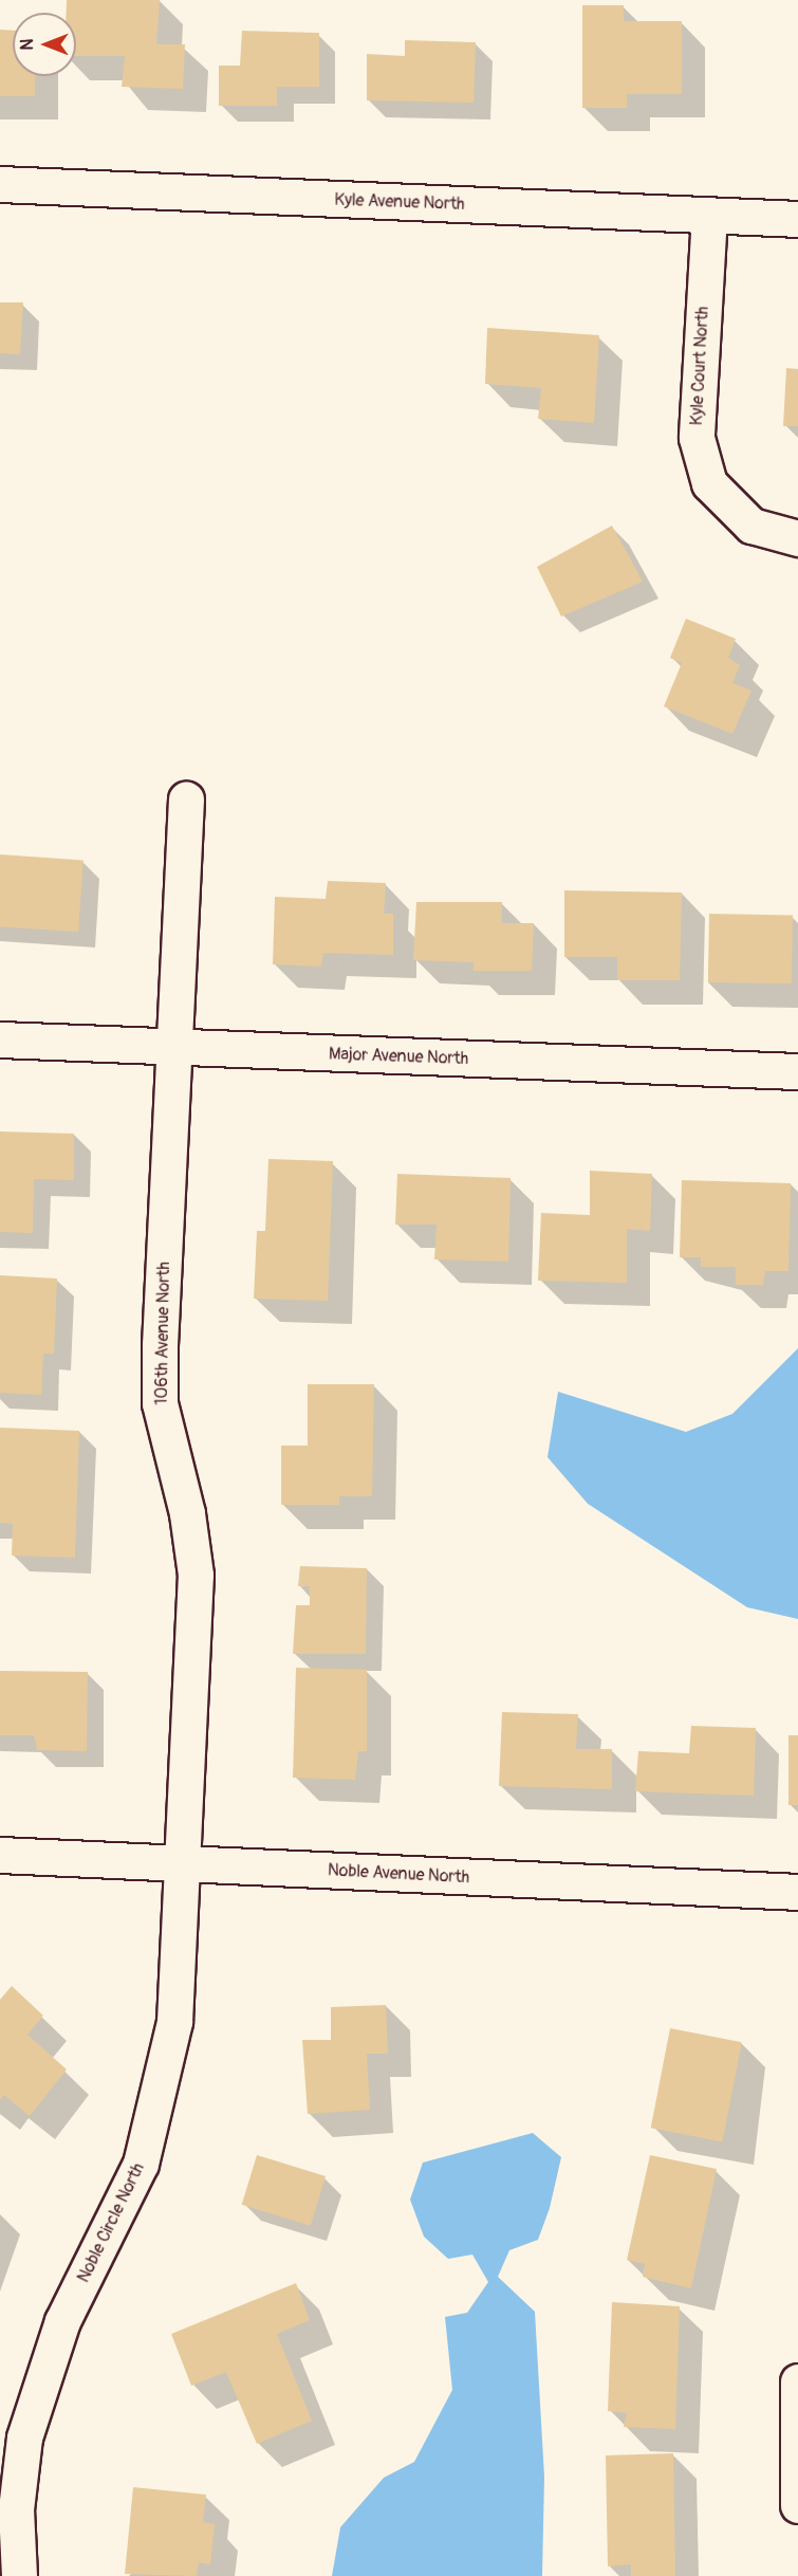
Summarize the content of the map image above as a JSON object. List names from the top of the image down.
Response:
{
  "streets": {
    "street": [
      "Kyle Avenue North",
      "Kyle Court North",
      "Major Avenue North",
      "106th Avenue North",
      "Noble Avenue North",
      "Noble Circle North"
    ]
  },
  "crossings": [
    ["Kyle Avenue North", "Kyle Court North"],
    ["Major Avenue North", "106th Avenue North"],
    ["106th Avenue North", "Noble Avenue North"],
    ["106th Avenue North", "Noble Circle North"],
    ["Noble Avenue North", "Noble Circle North"]
  ],
  "north": "left"
}
